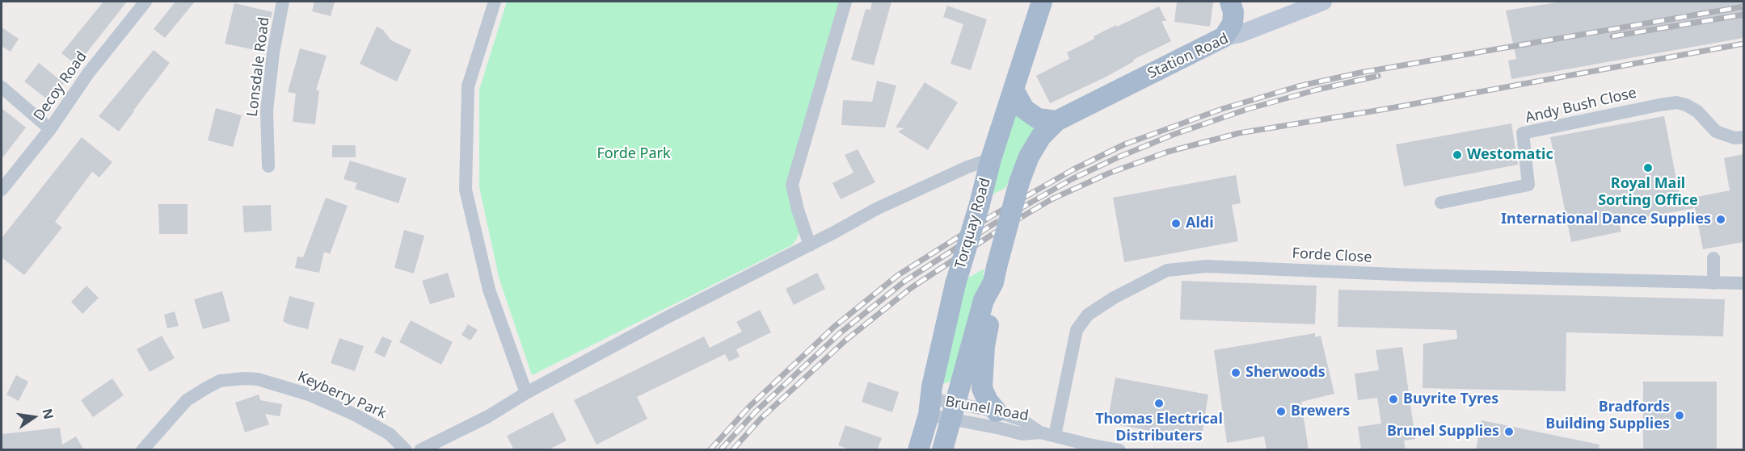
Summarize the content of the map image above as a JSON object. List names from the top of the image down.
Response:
{
  "streets": {
    "main road": ["Station Road", "Torquay Road"],
    "street": [
      "Lonsdale Road",
      "Decoy Road",
      "Andy Bush Close",
      "Forde Close",
      "Keyberry Park",
      "Brunel Road"
    ]
  },
  "crossings": [
    ["Torquay Road", "Brunel Road"],
    ["Forde Close", "Brunel Road"]
  ],
  "parks": ["Forde Park"],
  "places": [
    "Westomatic",
    "Royal Mail Sorting Office",
    "International Dance Supplies",
    "Aldi",
    "Sherwoods",
    "Buyrite Tyres",
    "Thomas Electrical Distributers",
    "Brewers",
    "Bradfords Building Supplies",
    "Brunel Supplies"
  ],
  "north": "right"
}
